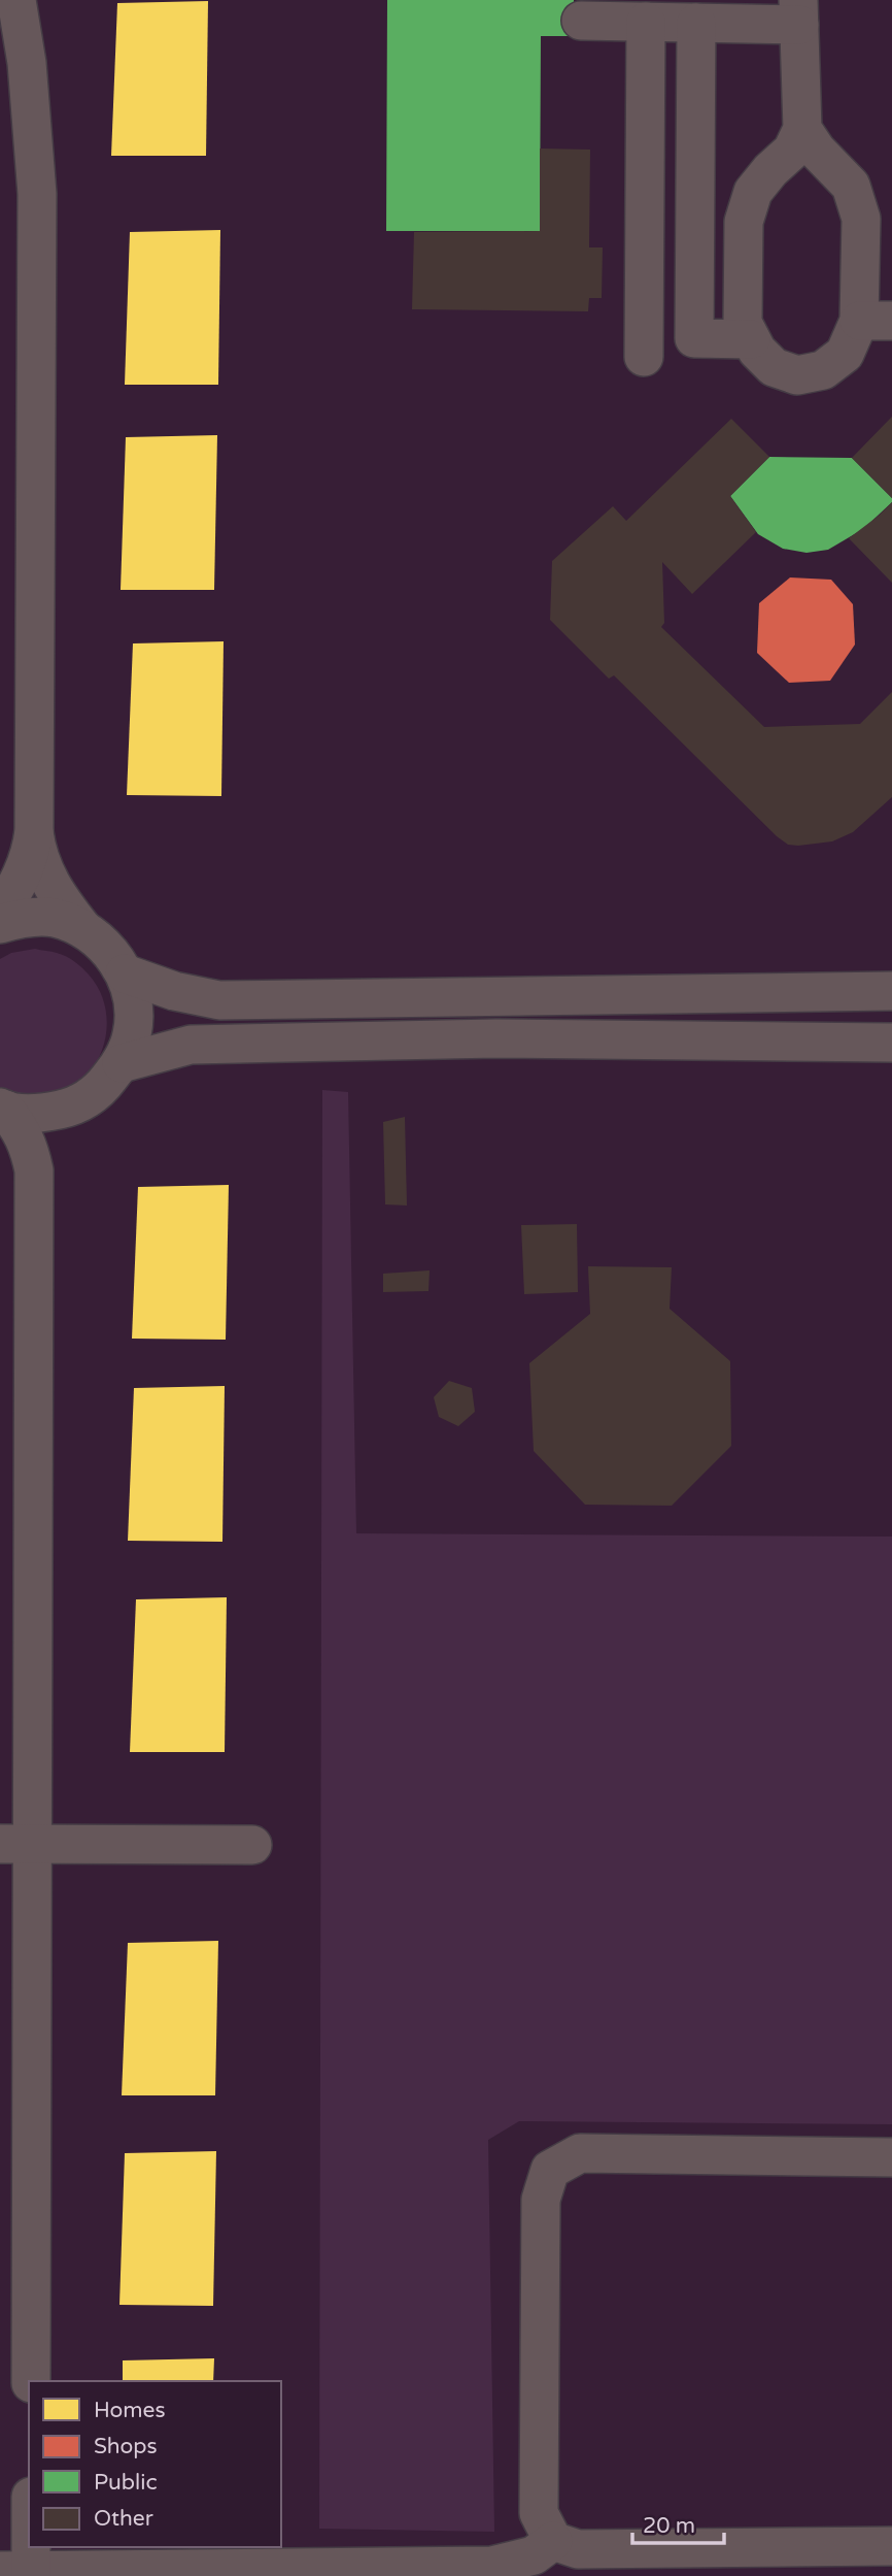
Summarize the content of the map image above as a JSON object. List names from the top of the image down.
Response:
{
  "legend": [
    "Homes",
    "Shops",
    "Public",
    "Other"
  ],
  "scale_bar": "20 m"
}
